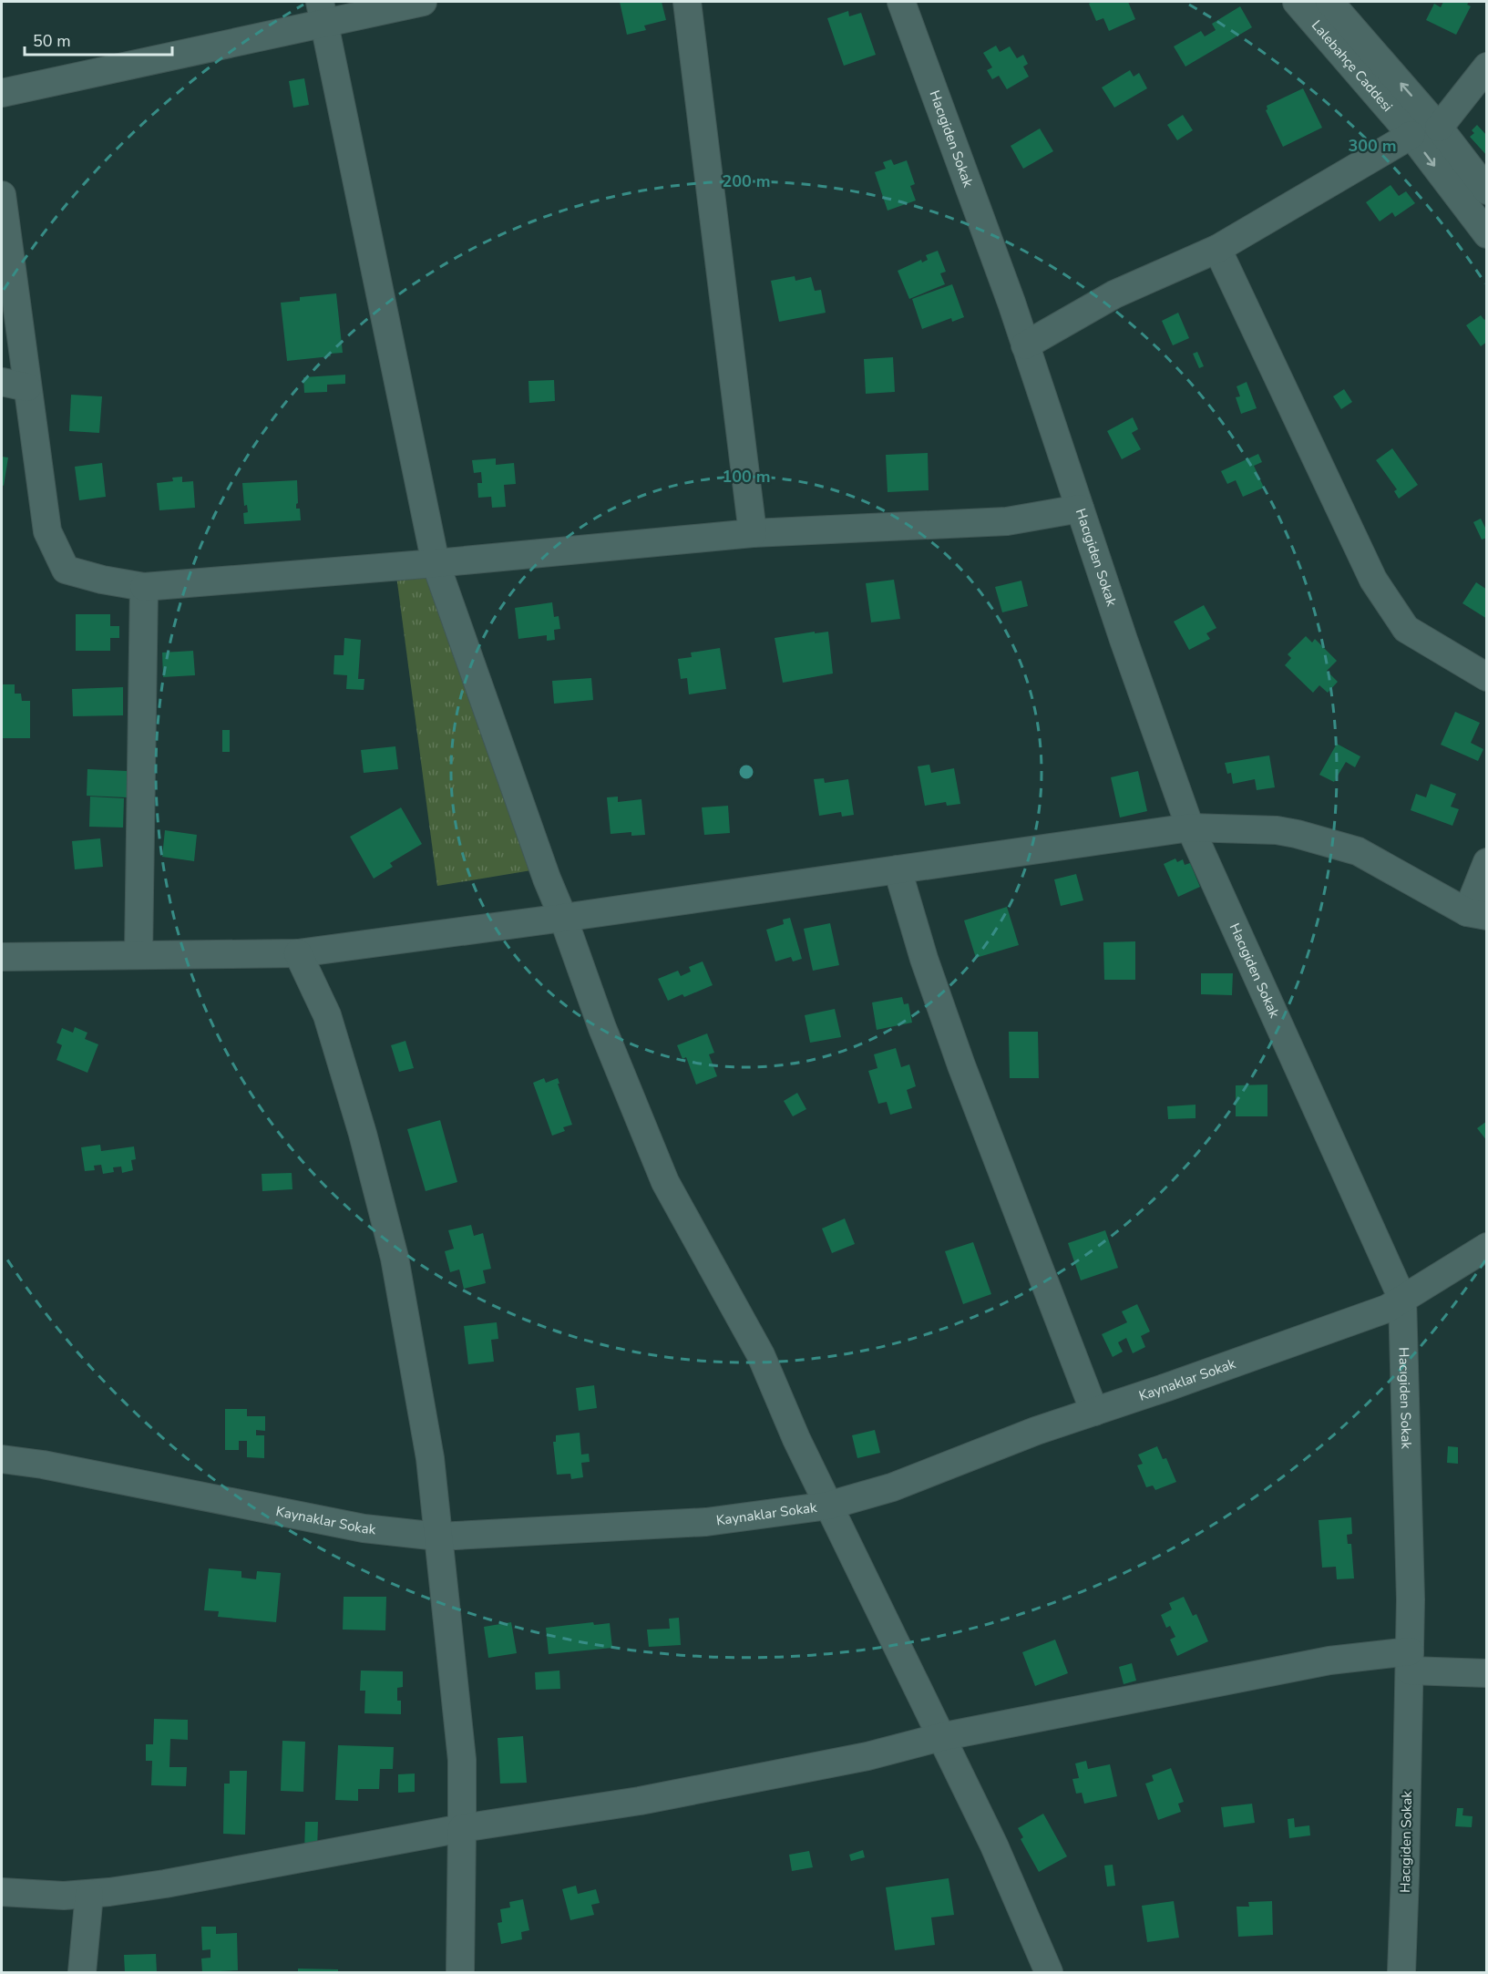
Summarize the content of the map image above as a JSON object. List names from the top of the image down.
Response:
{
  "streets": {
    "street": ["Lalebahçe Caddesi", "Hacıgiden Sokak", "Kaynaklar Sokak"]
  },
  "crossings": [
    ["Hacıgiden Sokak", "Kaynaklar Sokak"]
  ],
  "scale_bar": "50 m",
  "rings": ["300 m", "200 m", "100 m"]
}
